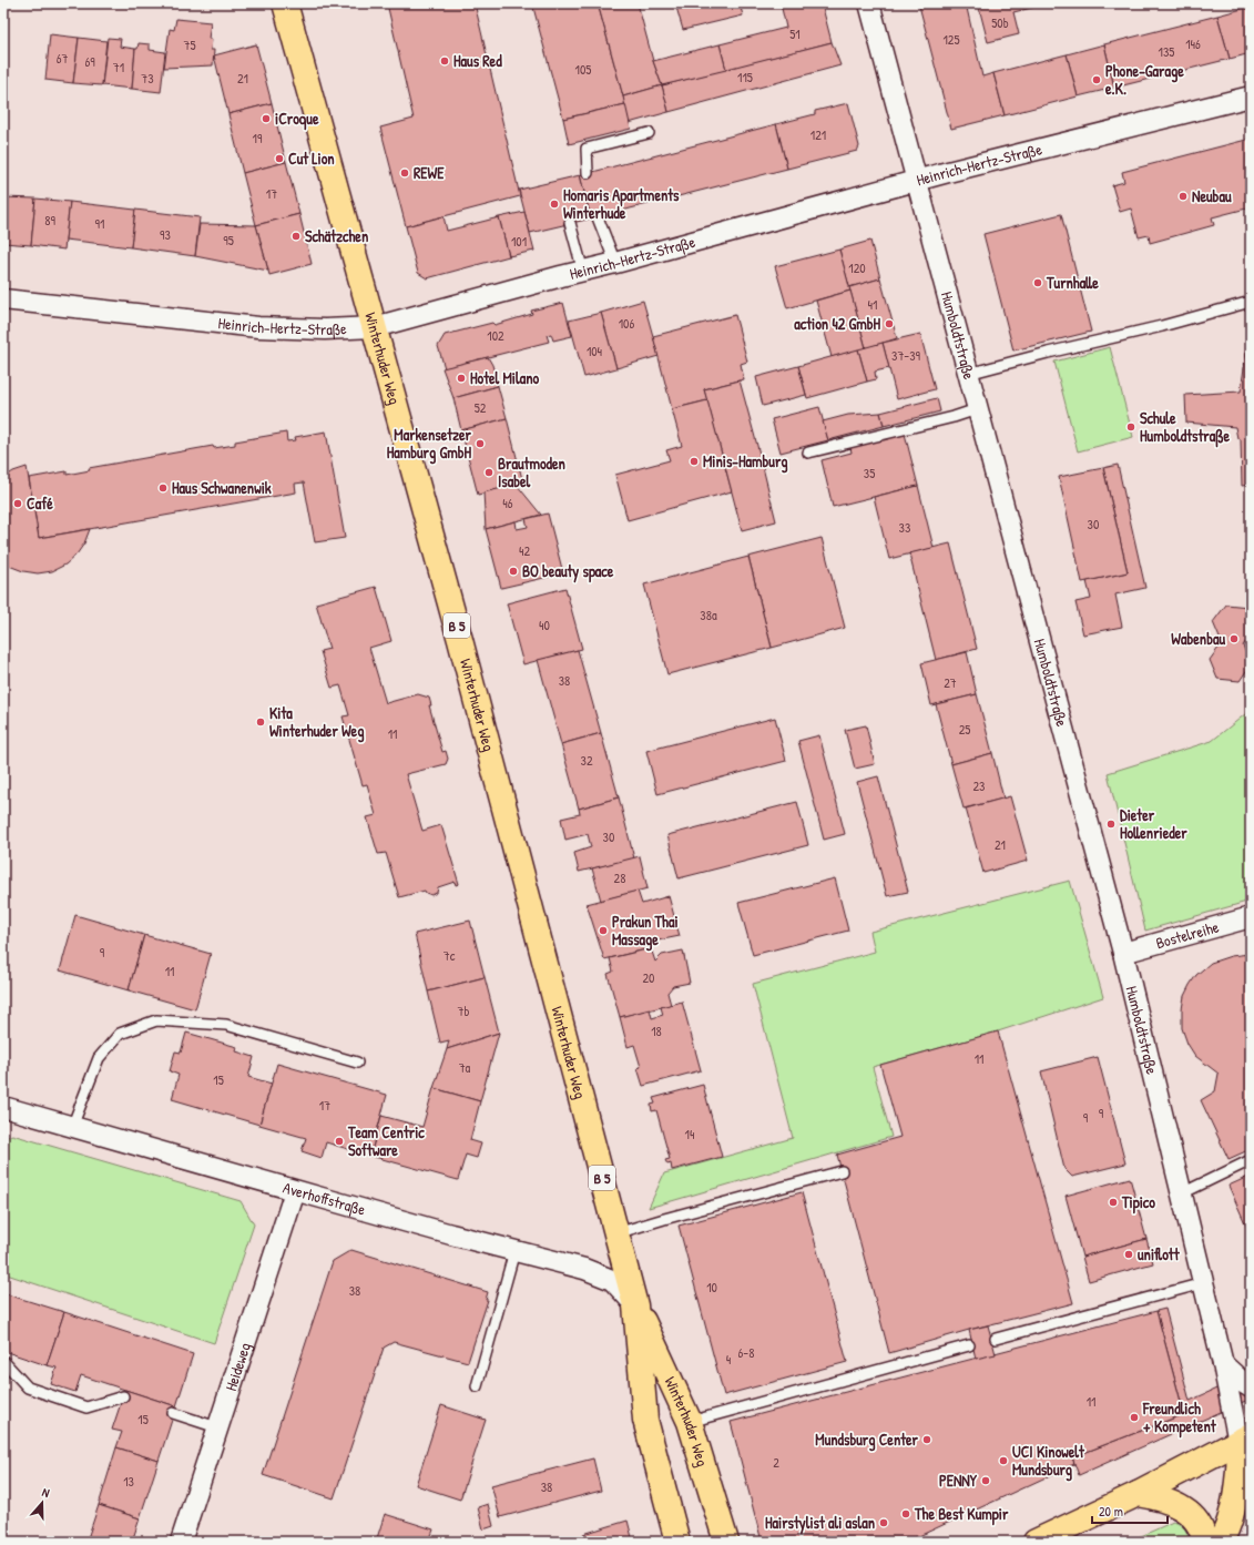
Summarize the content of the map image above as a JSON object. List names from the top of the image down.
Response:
{
  "streets": {
    "main road": ["Winterhuder Weg", "B 5"],
    "street": [
      "Heinrich-Hertz-Straße",
      "Humboldtstraße",
      "Bostelreihe",
      "Averhoffstraße",
      "Heideweg"
    ]
  },
  "crossings": [
    ["Heinrich-Hertz-Straße", "Humboldtstraße"],
    ["Heinrich-Hertz-Straße", "Winterhuder Weg"],
    ["Humboldtstraße", "Bostelreihe"],
    ["Winterhuder Weg", "Averhoffstraße"],
    ["Averhoffstraße", "Heideweg"]
  ],
  "places": [
    "Haus Red",
    "Phone-Garage e.K.",
    "iCroque",
    "Cut Lion",
    "REWE",
    "Neubau",
    "Homaris Apartments Winterhude",
    "Schätzchen",
    "Turnhalle",
    "action 42 GmbH",
    "Hotel Milano",
    "Schule Humboldtstraße",
    "Markensetzer Hamburg GmbH",
    "Minis-Hamburg",
    "Brautmoden Isabel",
    "Haus Schwanenwik",
    "Café",
    "BO beauty space",
    "Wabenbau",
    "Kita Winterhuder Weg",
    "Dieter Hollenrieder",
    "Prakun Thai Massage",
    "Team Centric Software",
    "Tipico",
    "uniflott",
    "Freundlich + Kompetent",
    "Mundsburg Center",
    "UCI Kinowelt Mundsburg",
    "PENNY",
    "The Best Kumpir",
    "Hairstylist ali aslan"
  ],
  "house_numbers": [
    "50b",
    "51",
    "125",
    "146",
    "75",
    "135",
    "67",
    "69",
    "71",
    "105",
    "115",
    "73",
    "21",
    "121",
    "19",
    "17",
    "89",
    "91",
    "93",
    "95",
    "101",
    "120",
    "41",
    "106",
    "102",
    "104",
    "37-39",
    "52",
    "35",
    "46",
    "30",
    "33",
    "42",
    "38a",
    "40",
    "38",
    "27",
    "25",
    "11",
    "32",
    "23",
    "30",
    "21",
    "28",
    "9",
    "7c",
    "11",
    "20",
    "7b",
    "18",
    "11",
    "7a",
    "15",
    "17",
    "9",
    "9",
    "14",
    "10",
    "38",
    "6-8",
    "4",
    "11",
    "15",
    "2",
    "13",
    "38"
  ],
  "scale_bar": "20 m",
  "north": "top"
}
